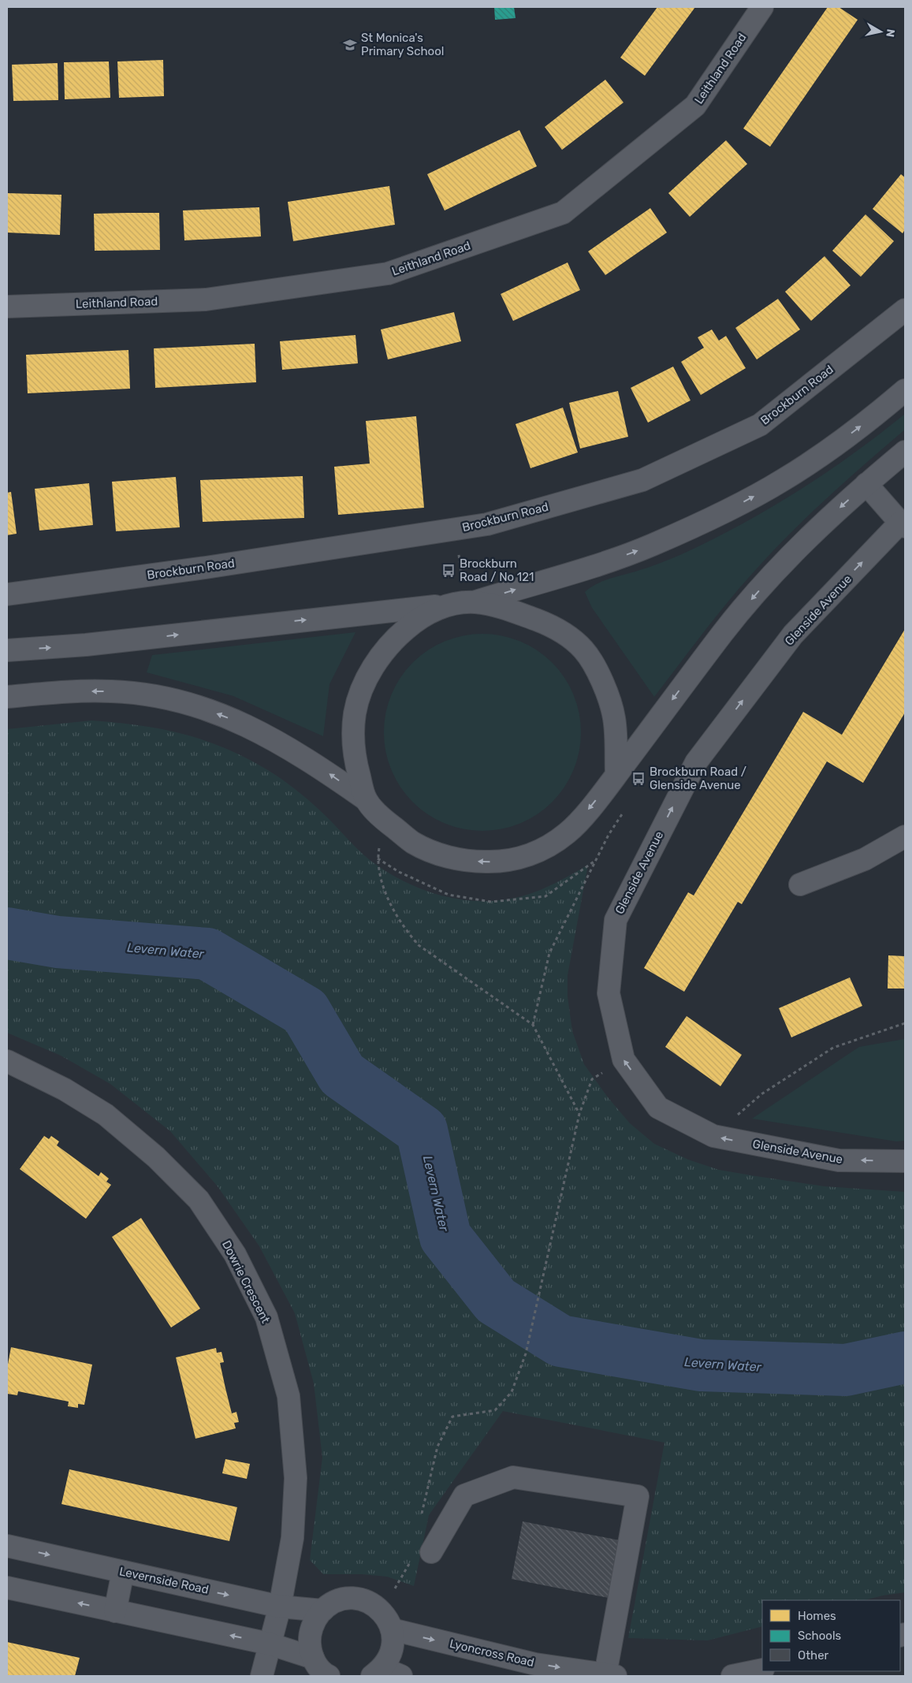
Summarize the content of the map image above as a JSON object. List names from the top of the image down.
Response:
{
  "streets": {
    "street": [
      "Leithland Road",
      "Brockburn Road",
      "Glenside Avenue",
      "Dowrie Crescent",
      "Levernside Road",
      "Lyoncross Road"
    ]
  },
  "crossings": [
    ["Dowrie Crescent", "Levernside Road"]
  ],
  "one_way": ["Lyoncross Road"],
  "water": ["Levern Water"],
  "places": {
    "school or university": ["St Monica's Primary School"],
    "bus stop": ["Brockburn Road / No 121", "Brockburn Road / Glenside Avenue"]
  },
  "legend": ["Homes", "Schools", "Other"],
  "north": "right"
}
